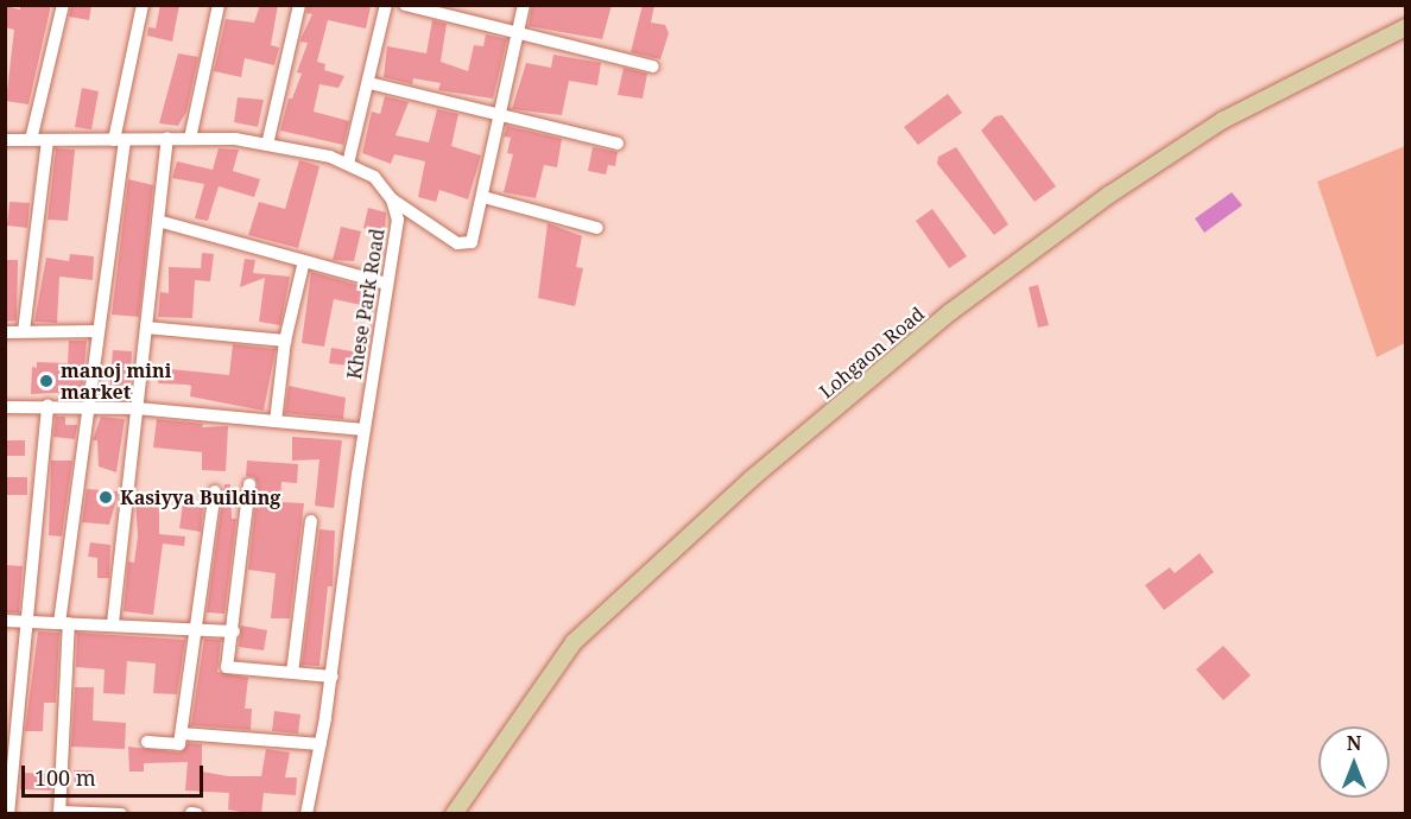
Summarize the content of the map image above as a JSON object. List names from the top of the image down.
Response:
{
  "streets": {
    "main road": ["Lohgaon Road"],
    "street": ["Khese Park Road"]
  },
  "places": ["manoj mini market", "Kasiyya Building"],
  "scale_bar": "100 m",
  "north": "top"
}
